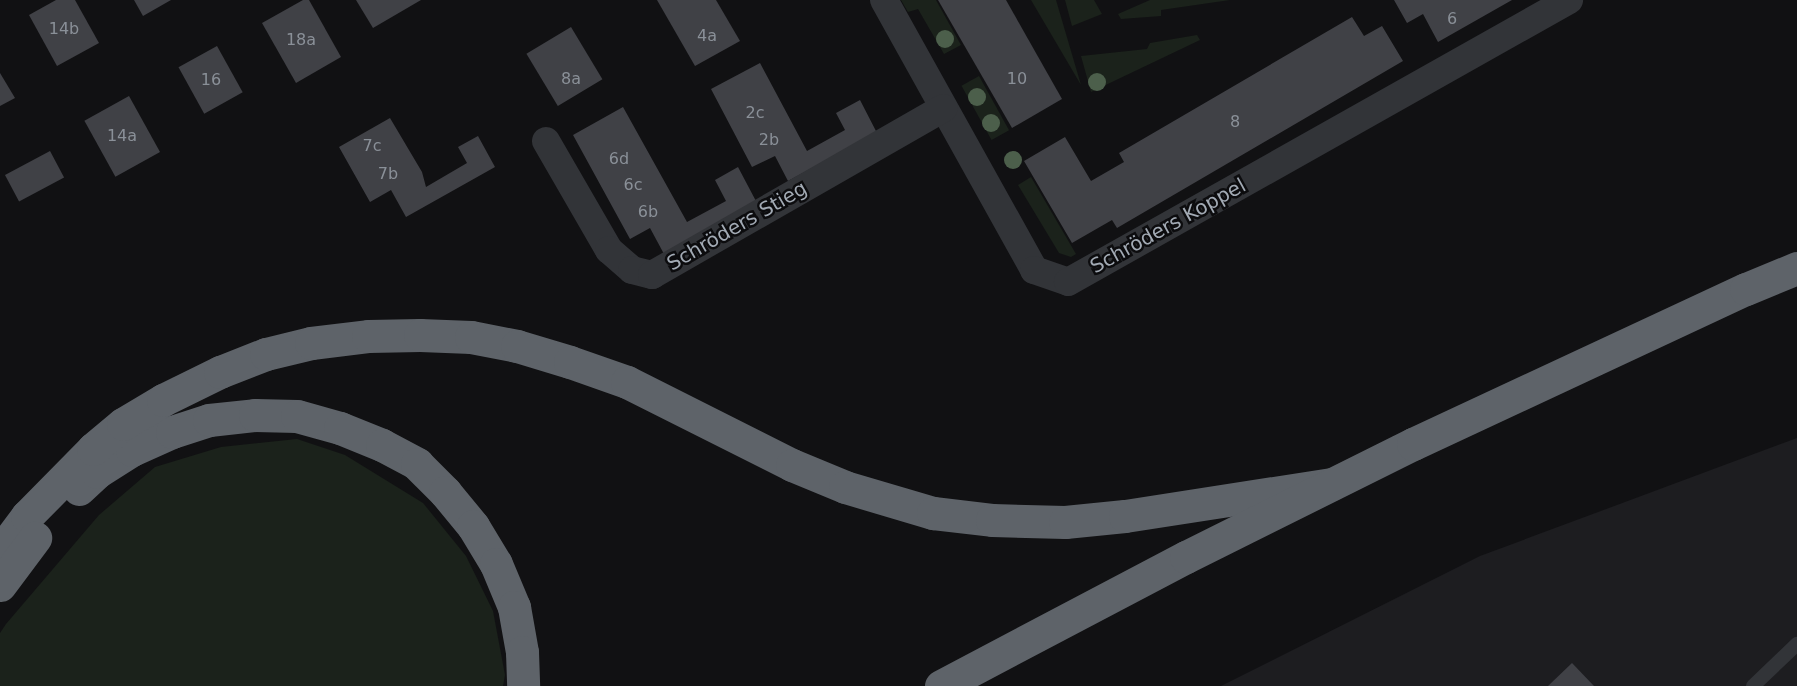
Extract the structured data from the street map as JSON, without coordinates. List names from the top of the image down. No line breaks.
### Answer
{"streets":{"street":["Schröders Stieg","Schröders Koppel"]},"crossings":[["Schröders Stieg","Schröders Koppel"]],"house_numbers":["6","14b","4a","18a","8a","10","16","2c","8","14a","2b","7c","6d","7b","6c","6b"]}
